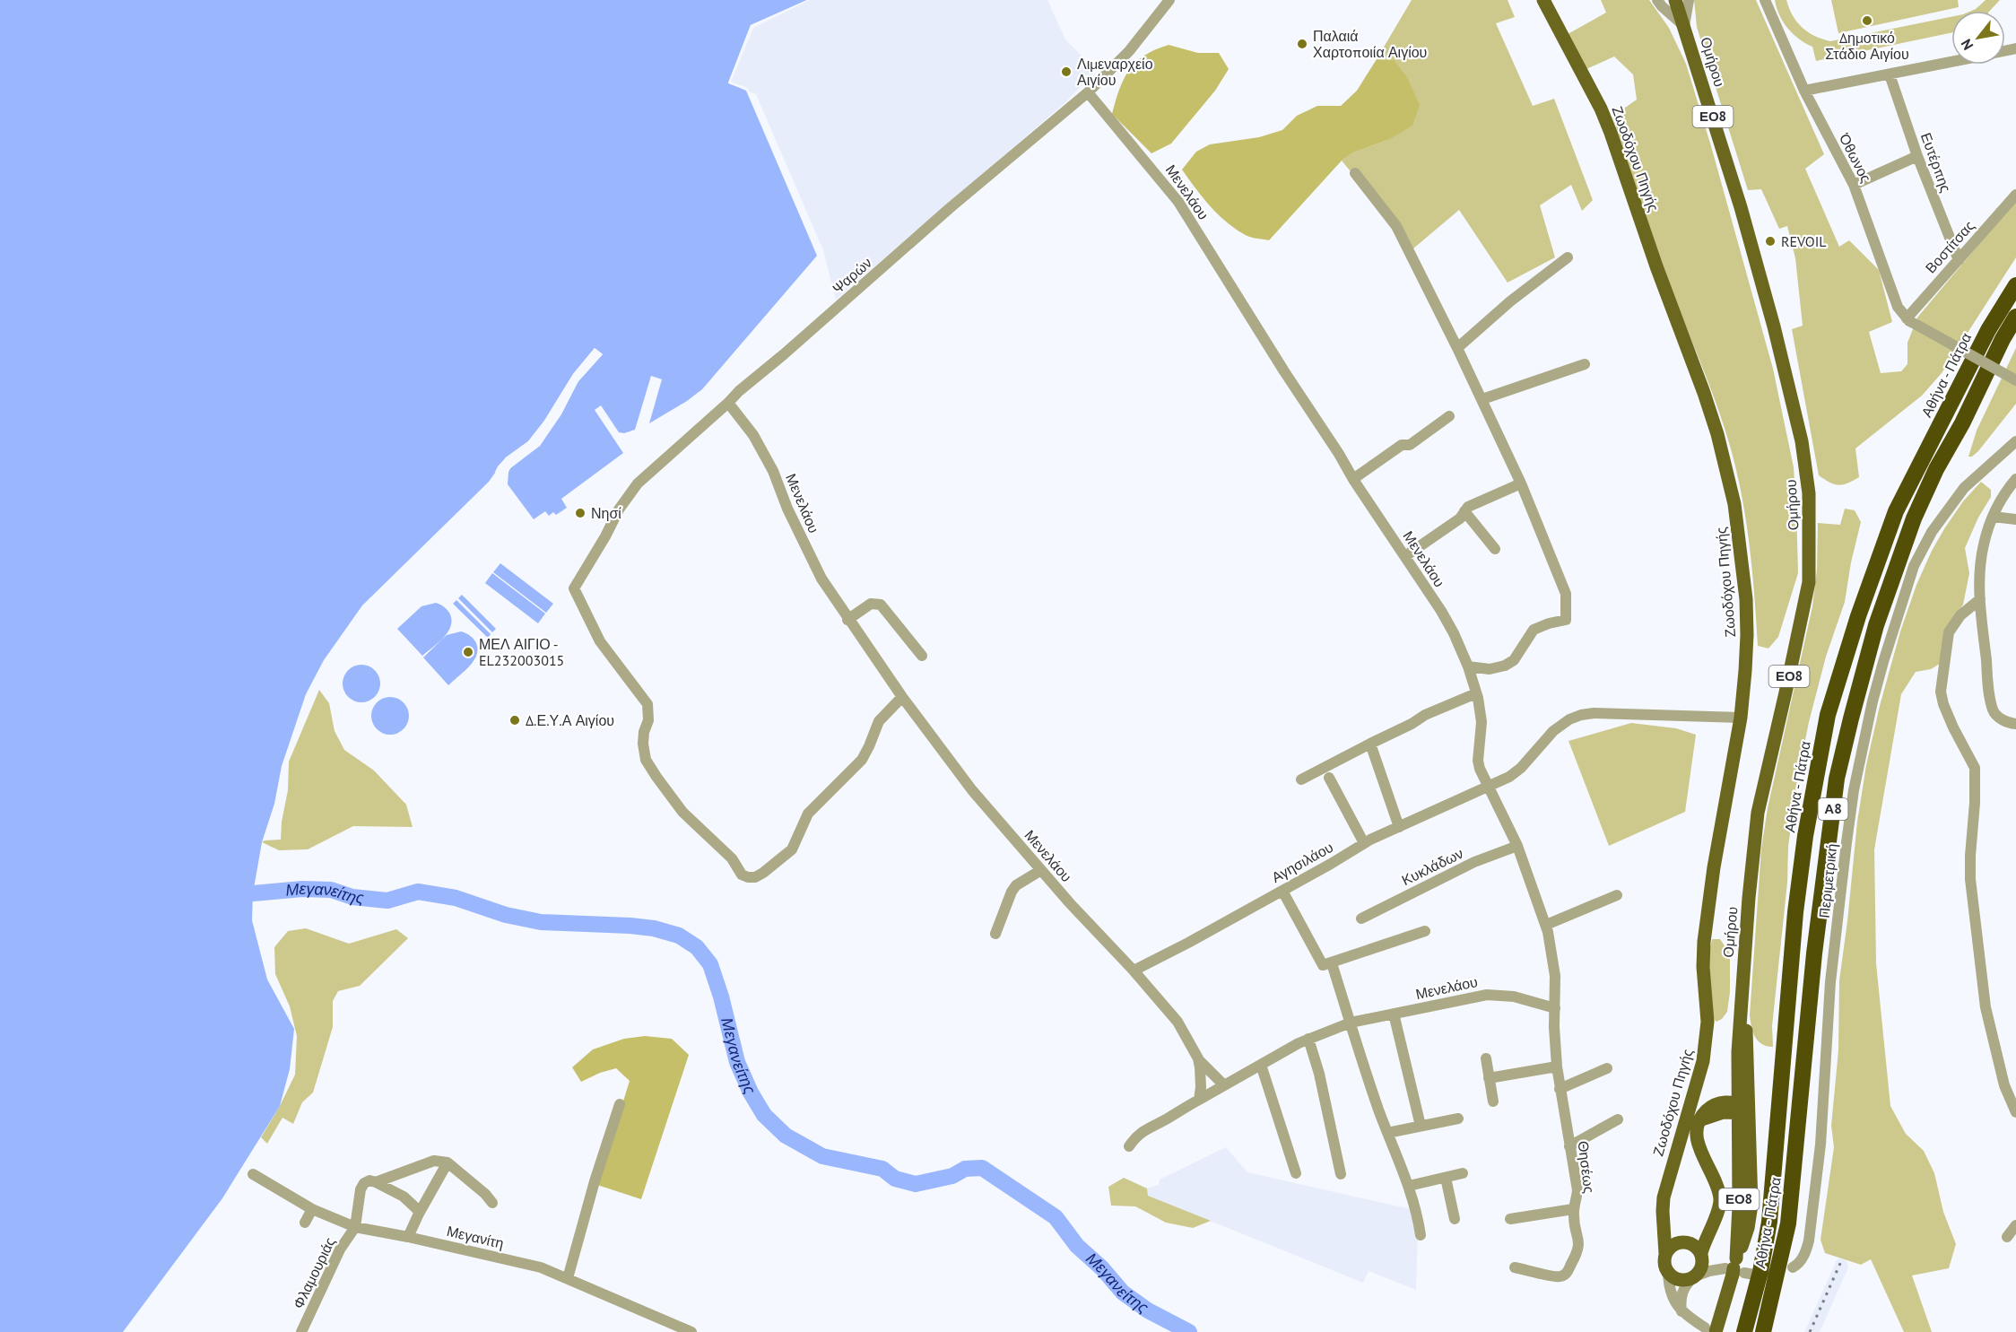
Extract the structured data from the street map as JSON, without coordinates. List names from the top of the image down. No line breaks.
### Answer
{"streets":{"highway":["Αθήνα - Πάτρα","Α8"],"main road":["Ομήρου","ΕΟ8","Ζωοδόχου Πηγής"],"street":["Όθωνος","Ευτέρπης","Μενελάου","Βοστίτσας","Ψαρών","Αγησιλάου","Κυκλάδων","Περιμετρική","Θησέως","Μεγανίτη","Φλαμουριάς"]},"crossings":[["Ομήρου","ΕΟ8"],["Όθωνος","Βοστίτσας"],["Ζωοδόχου Πηγής","Αγησιλάου"],["Ευτέρπης","Βοστίτσας"],["Μενελάου","Ψαρών"],["Μενελάου","Αγησιλάου"],["Μενελάου","Κυκλάδων"],["Μενελάου","Θησέως"],["Μεγανίτη","Φλαμουριάς"]],"water":["Μεγανείτης"],"places":["Δημοτικό Στάδιο Αιγίου","Παλαιά Χαρτοποιία Αιγίου","Λιμεναρχείο Αιγίου","REVOIL","Νησί","ΜΕΛ ΑΙΓΙΟ - EL232003015","Δ.Ε.Υ.Α Αιγίου"],"north":"bottom left"}
